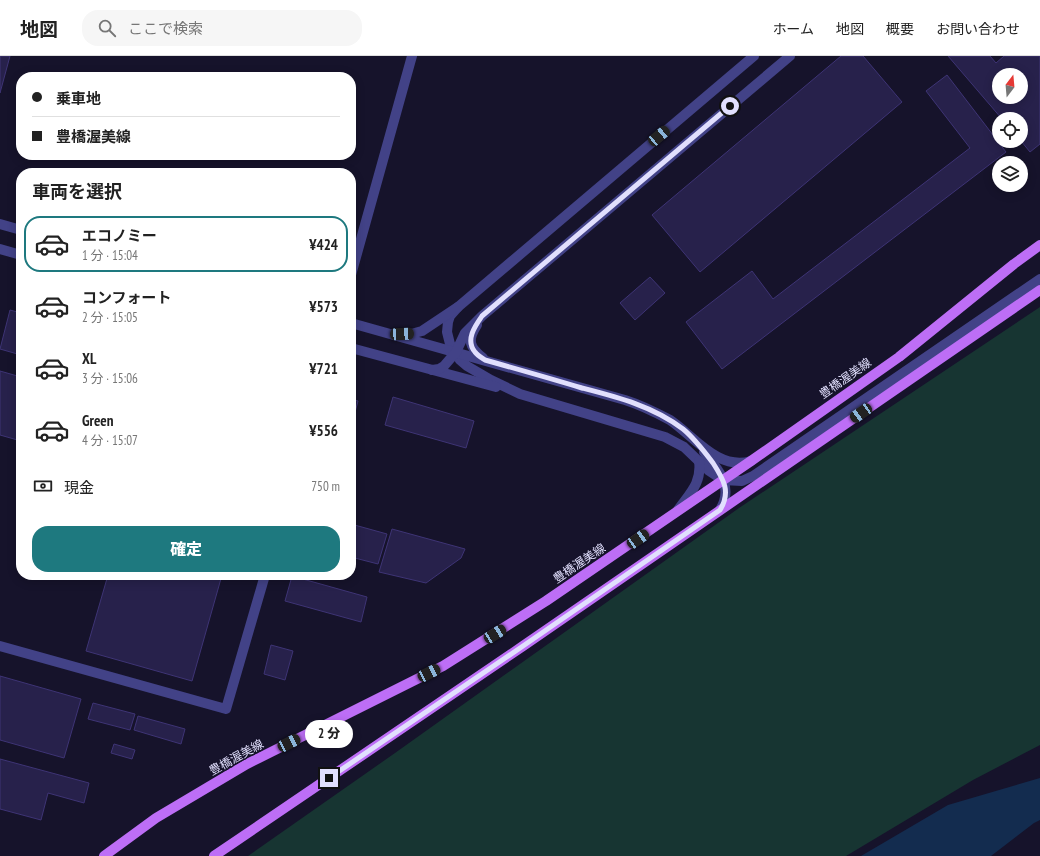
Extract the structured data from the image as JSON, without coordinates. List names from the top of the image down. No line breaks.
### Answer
{"streets":{"main road":["豊橋渥美線"]},"north":"top","page":{"header":"地図","search":"ここで検索","nav":["ホーム","地図","概要","お問い合わせ"],"banner":["乗車地","豊橋渥美線"],"heading":"車両を選択","list":[{"name":"エコノミー","note":"1 分 · 15:04","value":"¥424"},{"name":"コンフォート","note":"2 分 · 15:05","value":"¥573"},{"name":"XL","note":"3 分 · 15:06","value":"¥721"},{"name":"Green","note":"4 分 · 15:07","value":"¥556"}],"pay":["現金","750 m"],"buttons":"確定","bubble":"2 分"}}
